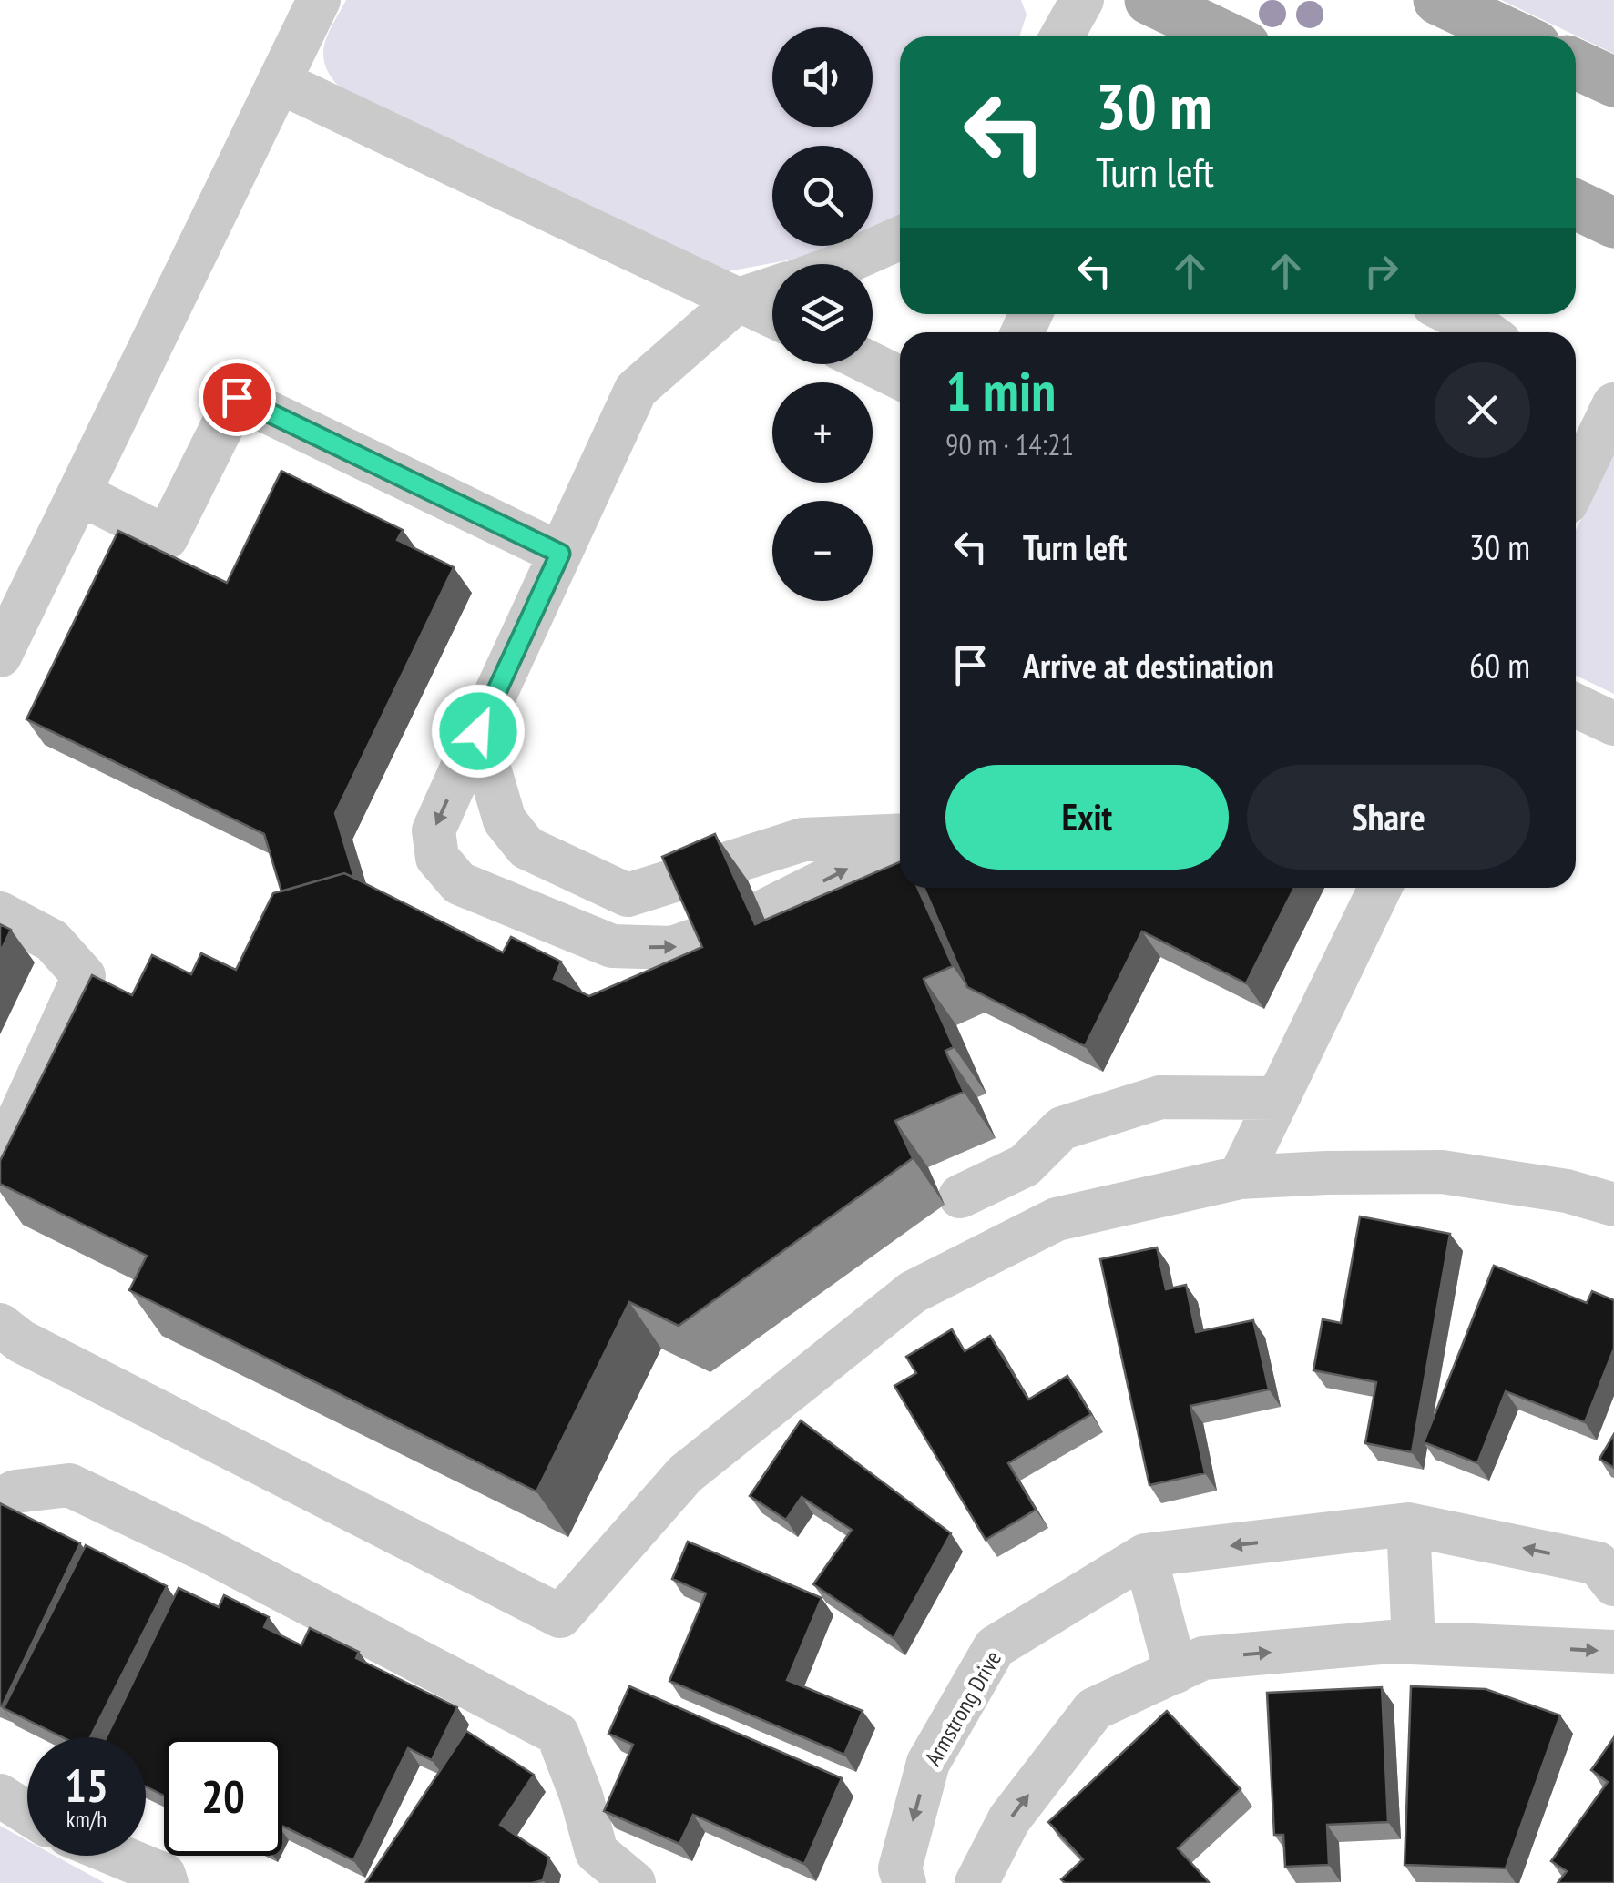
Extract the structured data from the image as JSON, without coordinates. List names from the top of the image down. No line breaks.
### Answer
{"streets":{"street":["Armstrong Drive"]},"page":{"map_buttons":["+","−"],"turn":["30 m","Turn left"],"heading":["1 min","90 m · 14:21"],"list":[{"name":"Turn left","value":"30 m"},{"name":"Arrive at destination","value":"60 m"}],"buttons":["Exit","Share"],"speed":"15 km/h","limit":"20"}}
